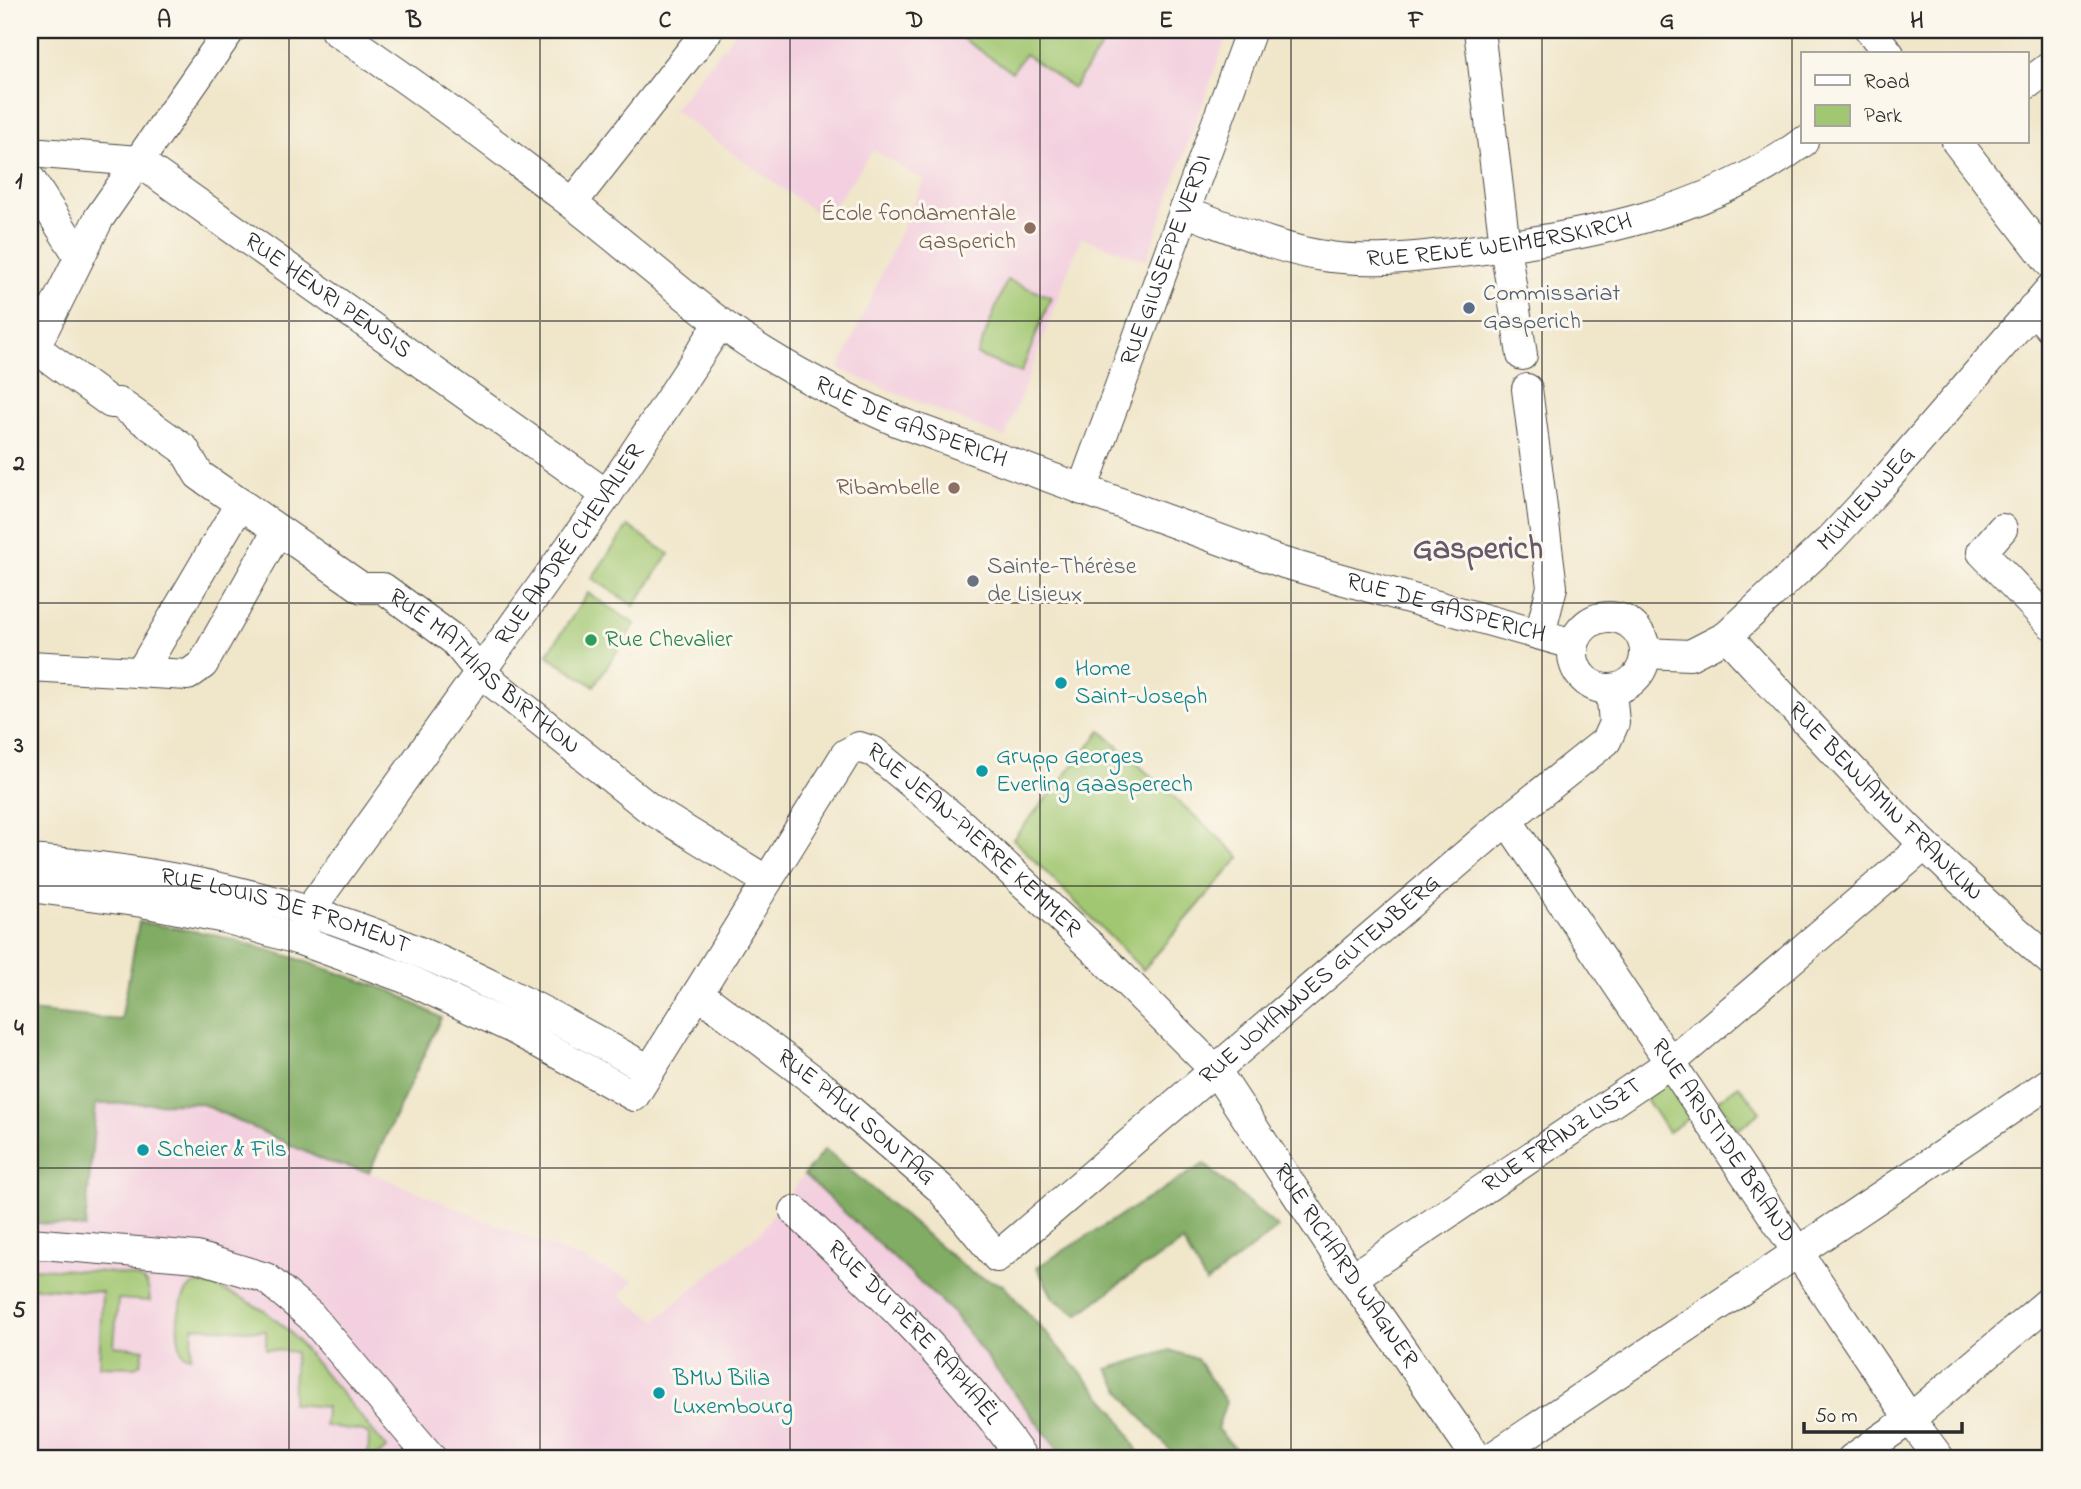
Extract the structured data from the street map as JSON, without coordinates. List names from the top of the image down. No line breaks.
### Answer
{"streets":{"street":["RUE RENÉ WEIMERSKIRCH","RUE GIUSEPPE VERDI","RUE HENRI PENSIS","RUE DE GASPERICH","MÜHLENWEG","RUE ANDRÉ CHEVALIER","RUE MATHIAS BIRTHON","RUE BENJAMIN FRANKLIN","RUE JEAN-PIERRE KEMMER","RUE LOUIS DE FROMENT","RUE JOHANNES GUTENBERG","RUE PAUL SONTAG","RUE FRANZ LISZT","RUE ARISTIDE BRIAND","RUE RICHARD WAGNER","RUE DU PÈRE RAPHAËL"]},"crossings":[["RUE RENÉ WEIMERSKIRCH","RUE GIUSEPPE VERDI"],["RUE GIUSEPPE VERDI","RUE DE GASPERICH"],["RUE HENRI PENSIS","RUE ANDRÉ CHEVALIER"],["RUE DE GASPERICH","MÜHLENWEG"],["RUE DE GASPERICH","RUE ANDRÉ CHEVALIER"],["RUE DE GASPERICH","RUE JOHANNES GUTENBERG"],["MÜHLENWEG","RUE BENJAMIN FRANKLIN"],["MÜHLENWEG","RUE JOHANNES GUTENBERG"],["RUE ANDRÉ CHEVALIER","RUE MATHIAS BIRTHON"],["RUE ANDRÉ CHEVALIER","RUE LOUIS DE FROMENT"],["RUE MATHIAS BIRTHON","RUE JEAN-PIERRE KEMMER"],["RUE BENJAMIN FRANKLIN","RUE FRANZ LISZT"],["RUE JEAN-PIERRE KEMMER","RUE LOUIS DE FROMENT"],["RUE JEAN-PIERRE KEMMER","RUE JOHANNES GUTENBERG"],["RUE JEAN-PIERRE KEMMER","RUE PAUL SONTAG"],["RUE JEAN-PIERRE KEMMER","RUE RICHARD WAGNER"],["RUE JOHANNES GUTENBERG","RUE PAUL SONTAG"],["RUE JOHANNES GUTENBERG","RUE ARISTIDE BRIAND"],["RUE JOHANNES GUTENBERG","RUE RICHARD WAGNER"],["RUE FRANZ LISZT","RUE ARISTIDE BRIAND"],["RUE FRANZ LISZT","RUE RICHARD WAGNER"]],"districts":["Gasperich"],"places":["École fondamentale Gasperich","Commissariat Gasperich","Ribambelle","Sainte-Thérèse de Lisieux","Rue Chevalier","Home Saint-Joseph","Grupp Georges Everling Gaasperech","Scheier & Fils","BMW Bilia Luxembourg"],"legend":["Road","Park"],"scale_bar":"50 m","grid":{"columns":["A","B","C","D","E","F","G","H"],"rows":["1","2","3","4","5"]}}
